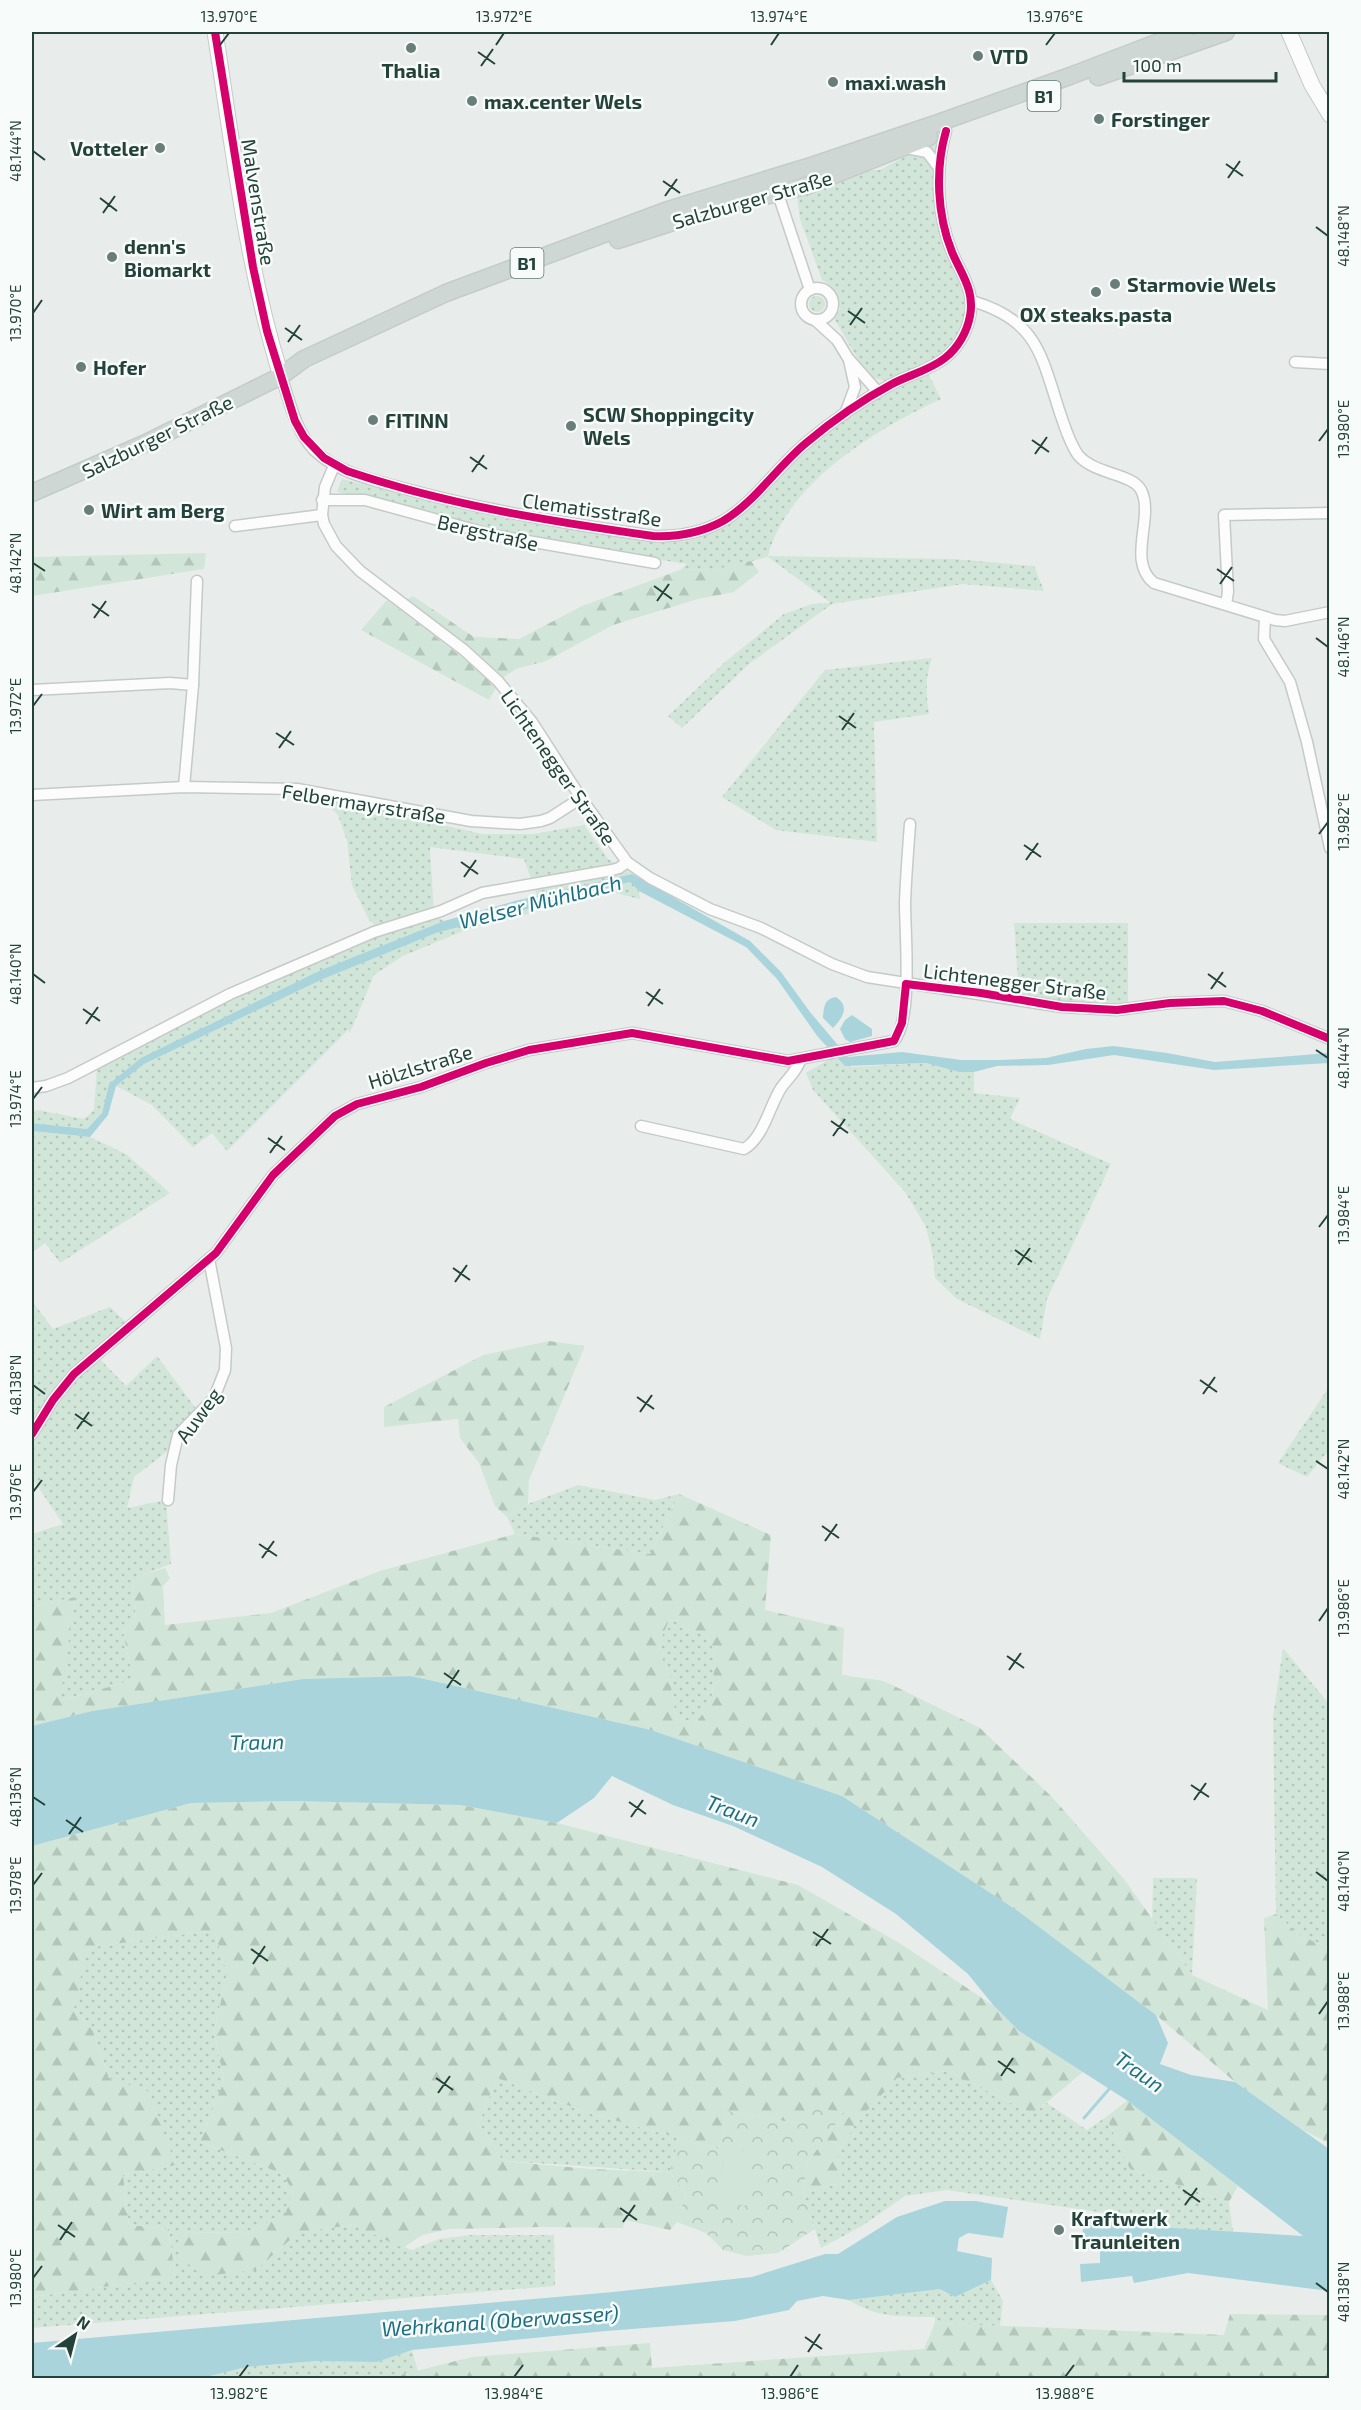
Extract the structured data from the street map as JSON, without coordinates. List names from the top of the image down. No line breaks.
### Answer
{"streets":{"main road":["B1","Salzburger Straße"],"street":["Malvenstraße","Clematisstraße","Bergstraße","Lichtenegger Straße","Felbermayrstraße","Hölzlstraße","Auweg"]},"crossings":[["Salzburger Straße","Malvenstraße"],["Clematisstraße","Lichtenegger Straße"],["Bergstraße","Lichtenegger Straße"],["Lichtenegger Straße","Felbermayrstraße"],["Lichtenegger Straße","Hölzlstraße"],["Hölzlstraße","Auweg"]],"water":["Welser Mühlbach","Traun","Wehrkanal (Oberwasser)"],"places":["Thalia","VTD","maxi.wash","max.center Wels","Forstinger","Votteler","denn's Biomarkt","Starmovie Wels","OX steaks.pasta","Hofer","FITINN","SCW Shoppingcity Wels","Wirt am Berg","Kraftwerk Traunleiten"],"scale_bar":"100 m","north":"top right","coordinates":["13.970°E","13.972°E","13.974°E","13.976°E","48.144°N","48.148°N","13.980°E","48.142°N","48.146°N","13.982°E","48.140°N","13.984°E","48.138°N","13.986°E","48.136°N","13.978°E","13.988°E"]}
